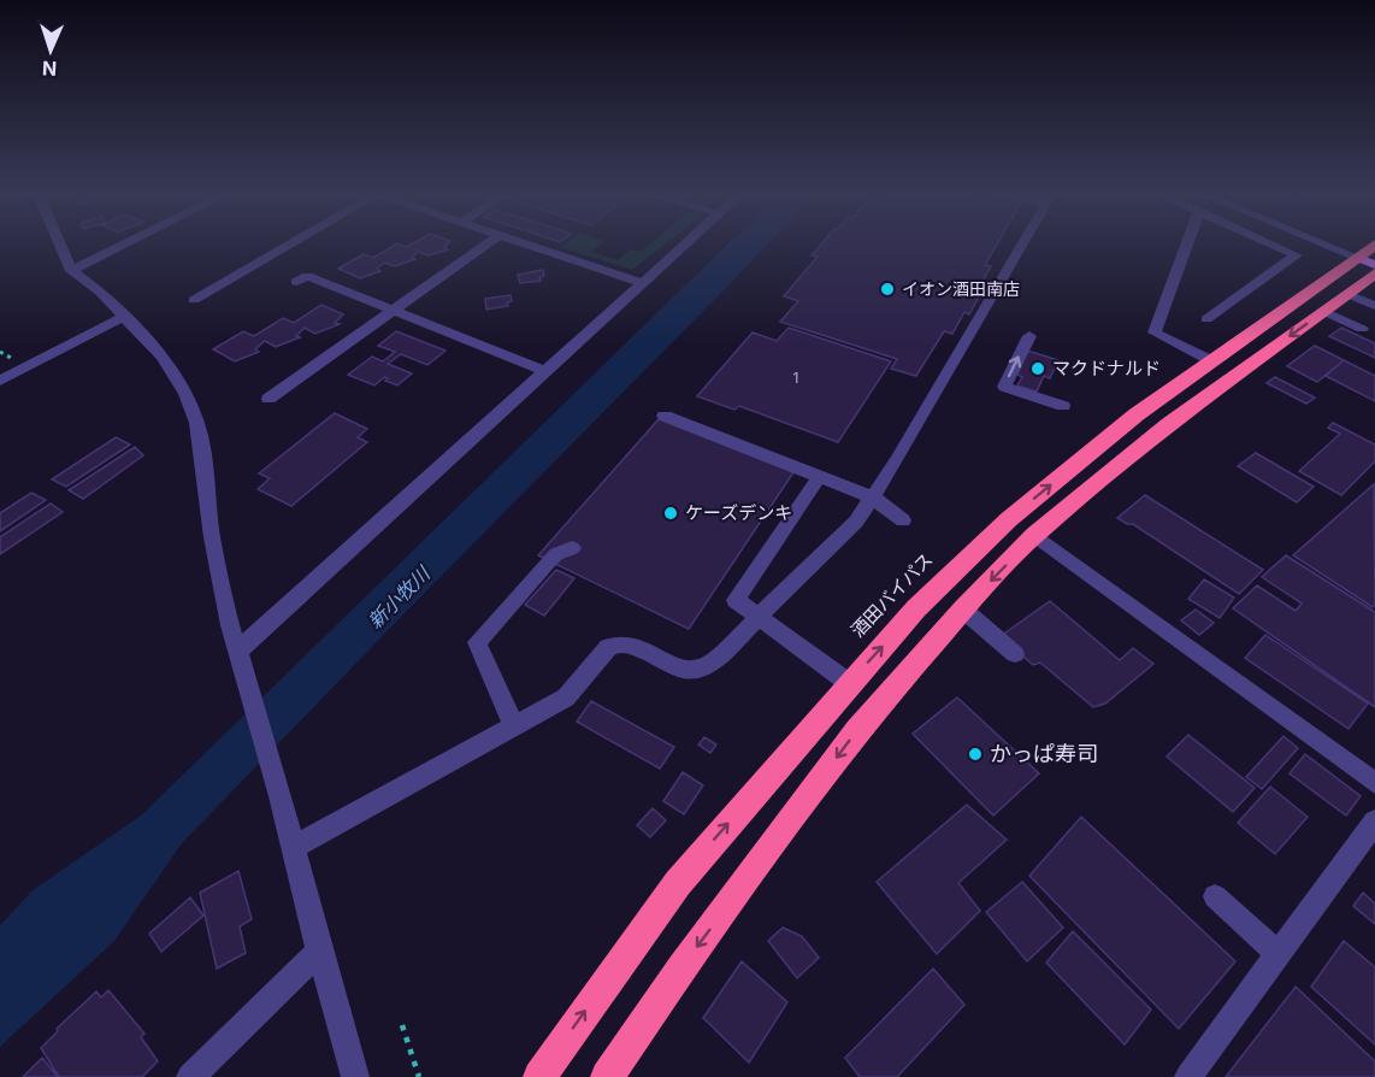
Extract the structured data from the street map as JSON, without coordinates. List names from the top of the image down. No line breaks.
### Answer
{"streets":{"highway":["酒田バイパス"]},"water":["新小牧川"],"places":["イオン酒田南店","マクドナルド","ケーズデンキ","かっぱ寿司"],"house_numbers":["1"],"north":"bottom"}
